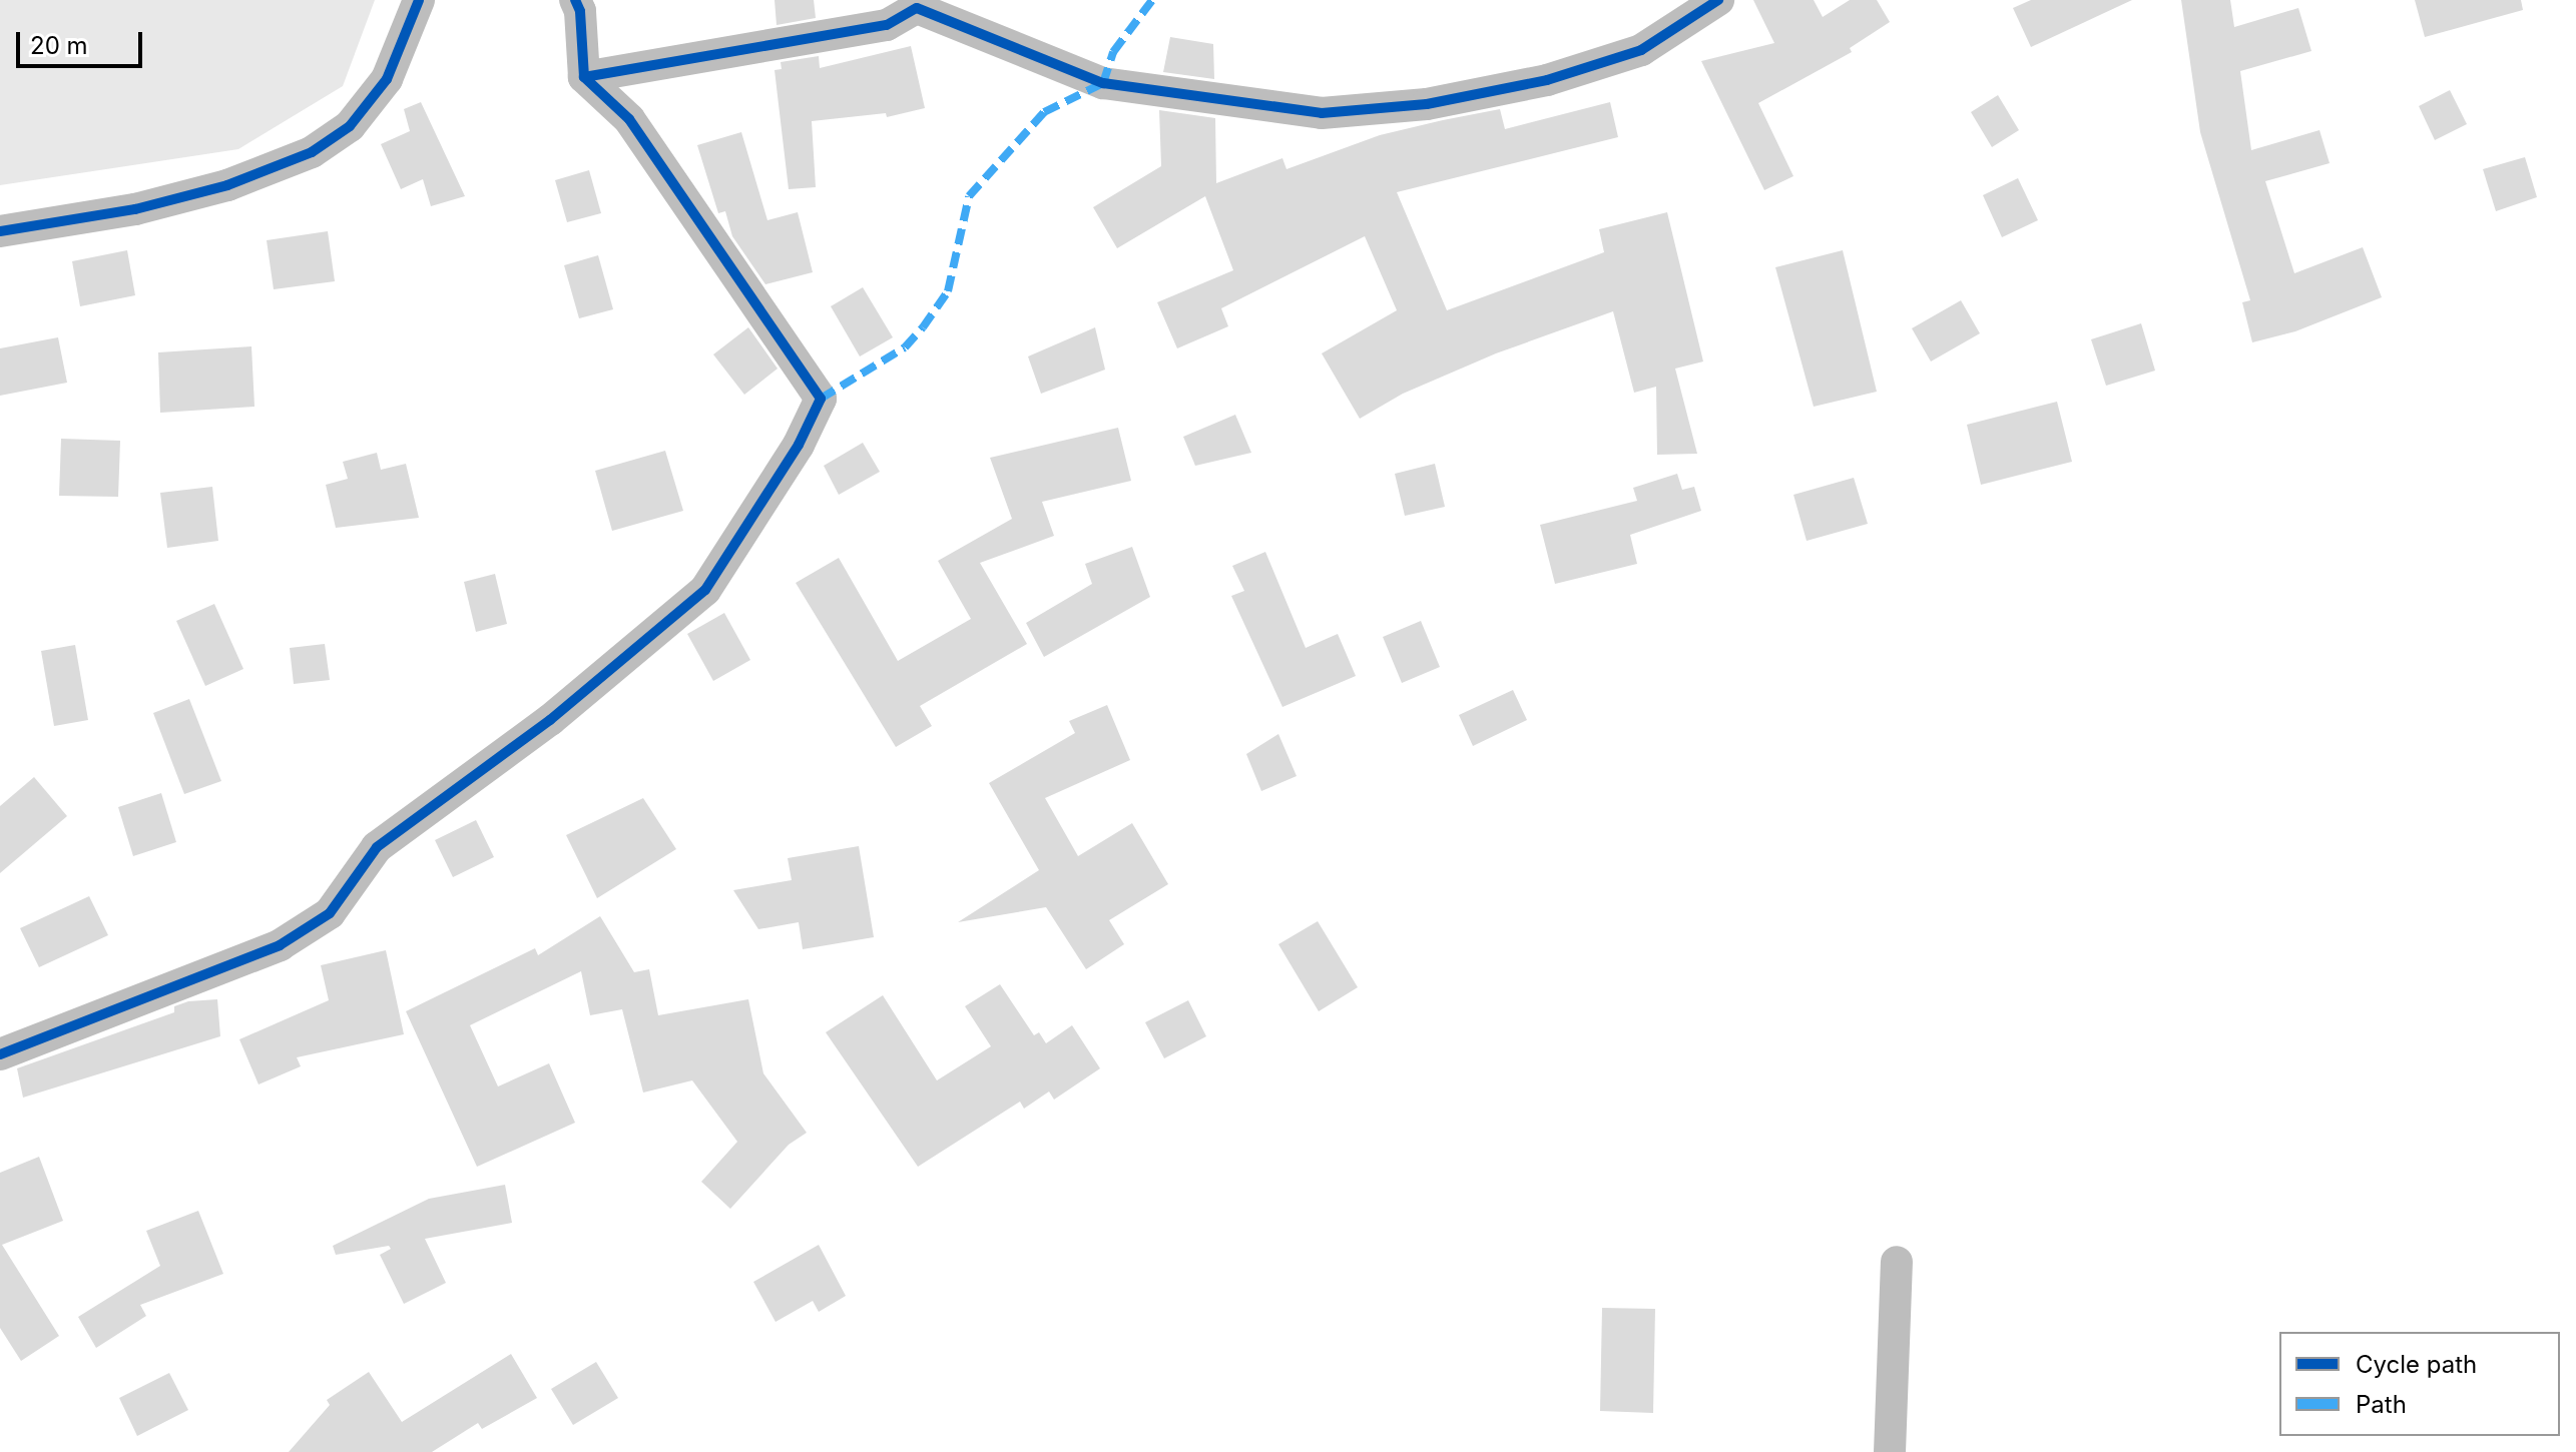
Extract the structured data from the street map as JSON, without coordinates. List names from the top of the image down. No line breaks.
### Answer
{"legend":["Cycle path","Path"],"scale_bar":"20 m"}
